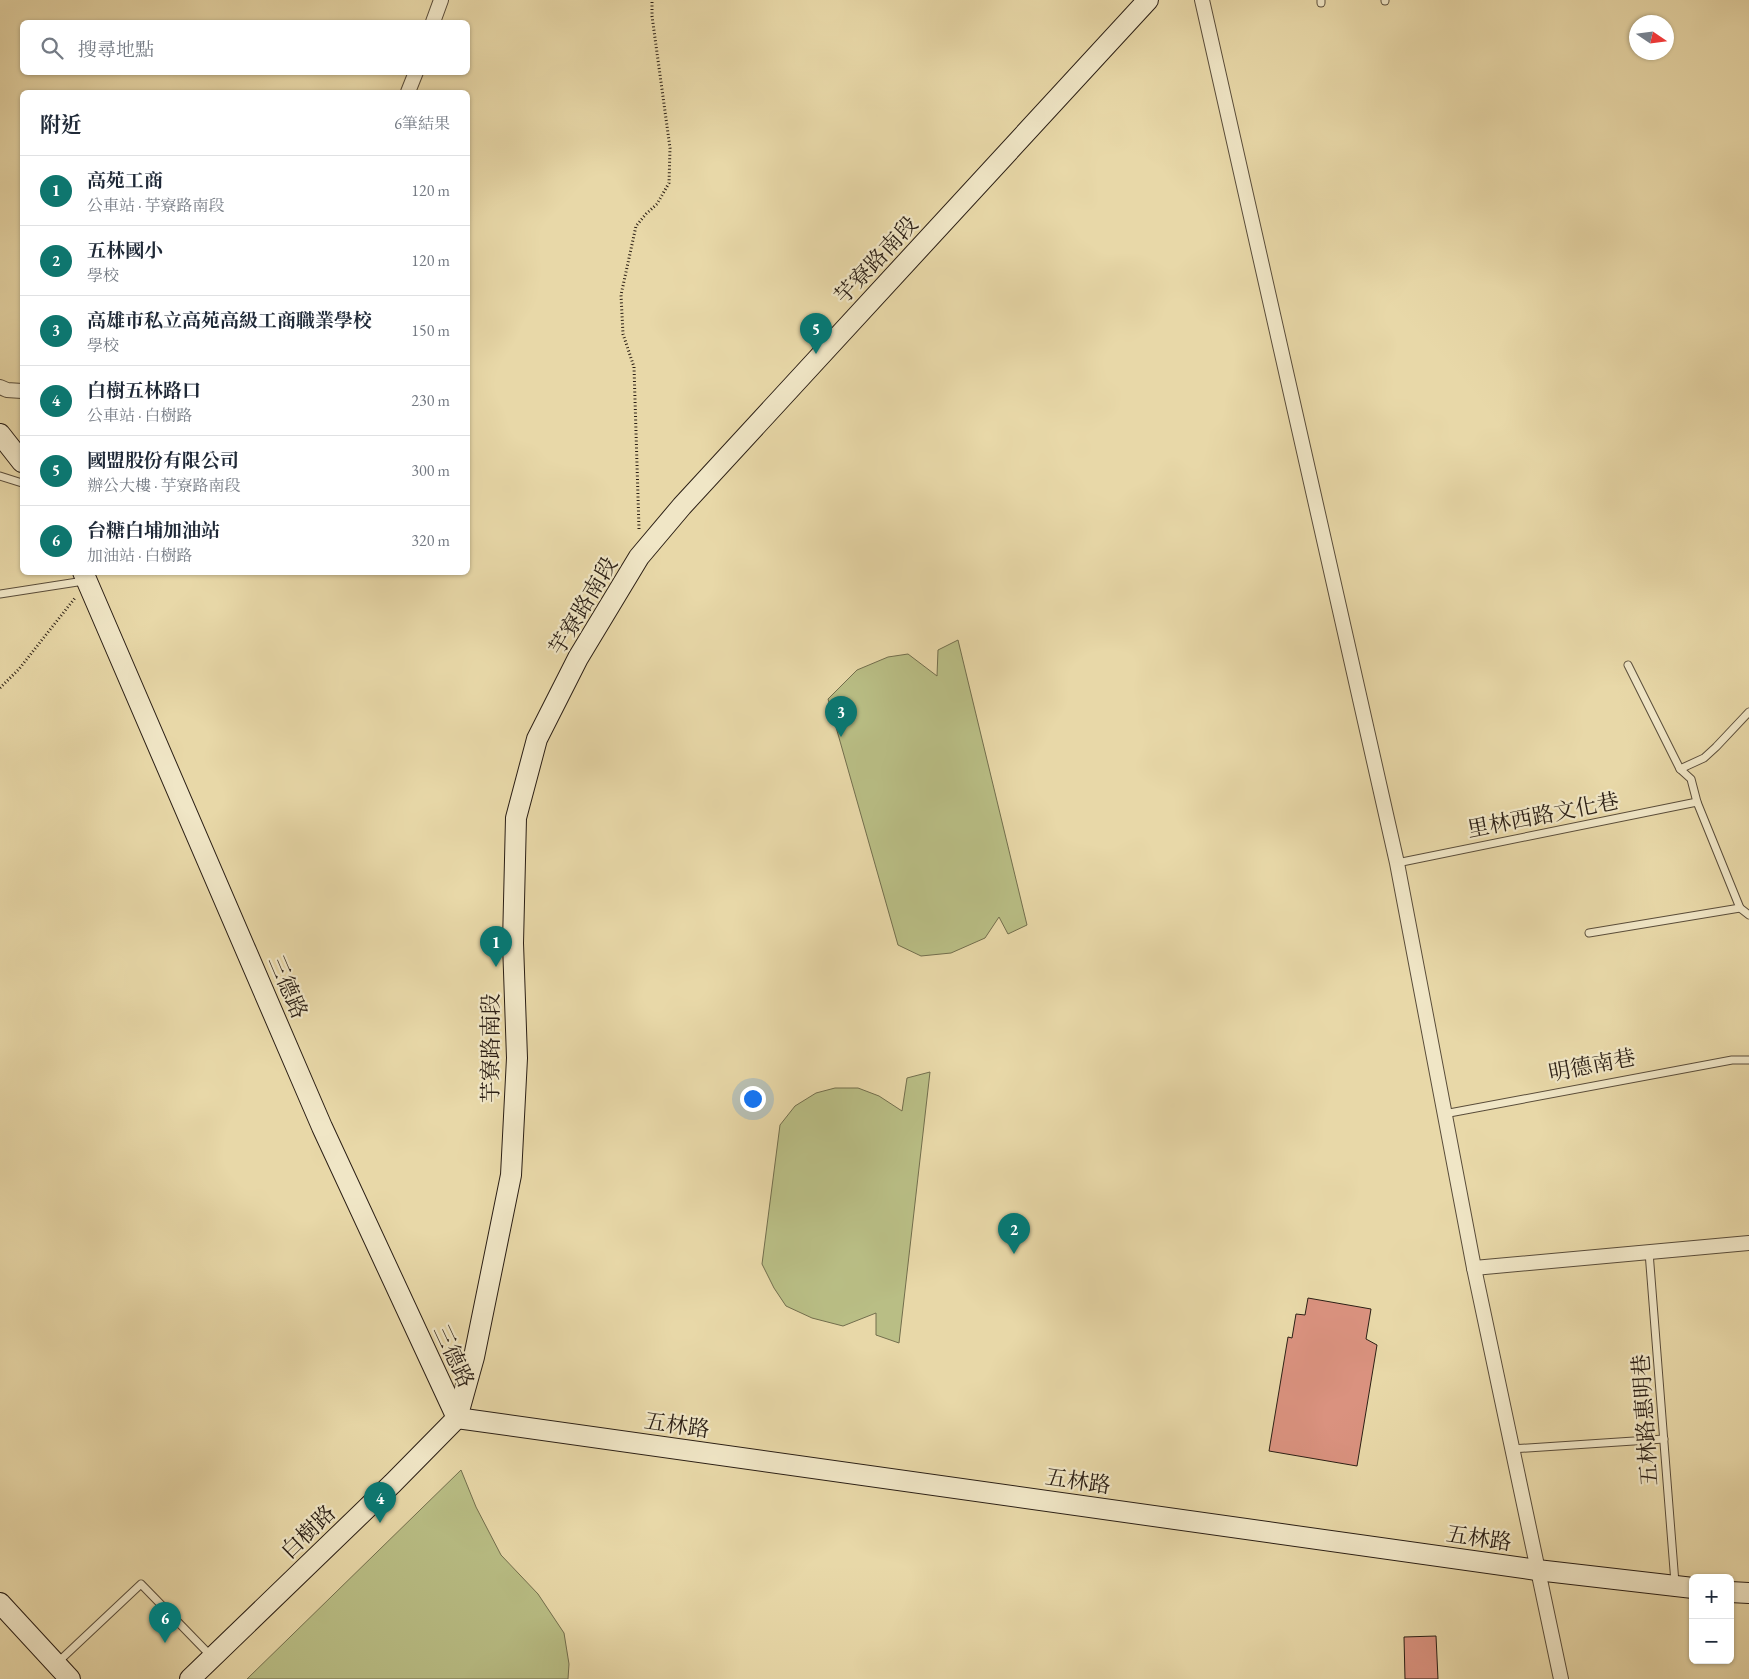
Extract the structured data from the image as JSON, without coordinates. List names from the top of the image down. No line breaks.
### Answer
{"streets":{"street":["芋寮路南段","三德路","五林路","白樹路"],"lane":["里林西路文化巷","明德南巷","五林路惠明巷"]},"crossings":[["芋寮路南段","三德路"],["芋寮路南段","五林路"],["芋寮路南段","白樹路"],["三德路","五林路"],["三德路","白樹路"],["五林路惠明巷","五林路"],["五林路","白樹路"]],"north":"right","page":{"search":"搜尋地點","heading":["附近","6筆結果"],"list":[{"mark":"1","name":"高苑工商","note":"公車站 · 芋寮路南段","value":"120 m"},{"mark":"2","name":"五林國小","note":"學校","value":"120 m"},{"mark":"3","name":"高雄市私立高苑高級工商職業學校","note":"學校","value":"150 m"},{"mark":"4","name":"白樹五林路口","note":"公車站 · 白樹路","value":"230 m"},{"mark":"5","name":"國盟股份有限公司","note":"辦公大樓 · 芋寮路南段","value":"300 m"},{"mark":"6","name":"台糖白埔加油站","note":"加油站 · 白樹路","value":"320 m"}],"pins":["5","3","1","2","4","6"],"map_buttons":["+","−"]}}
